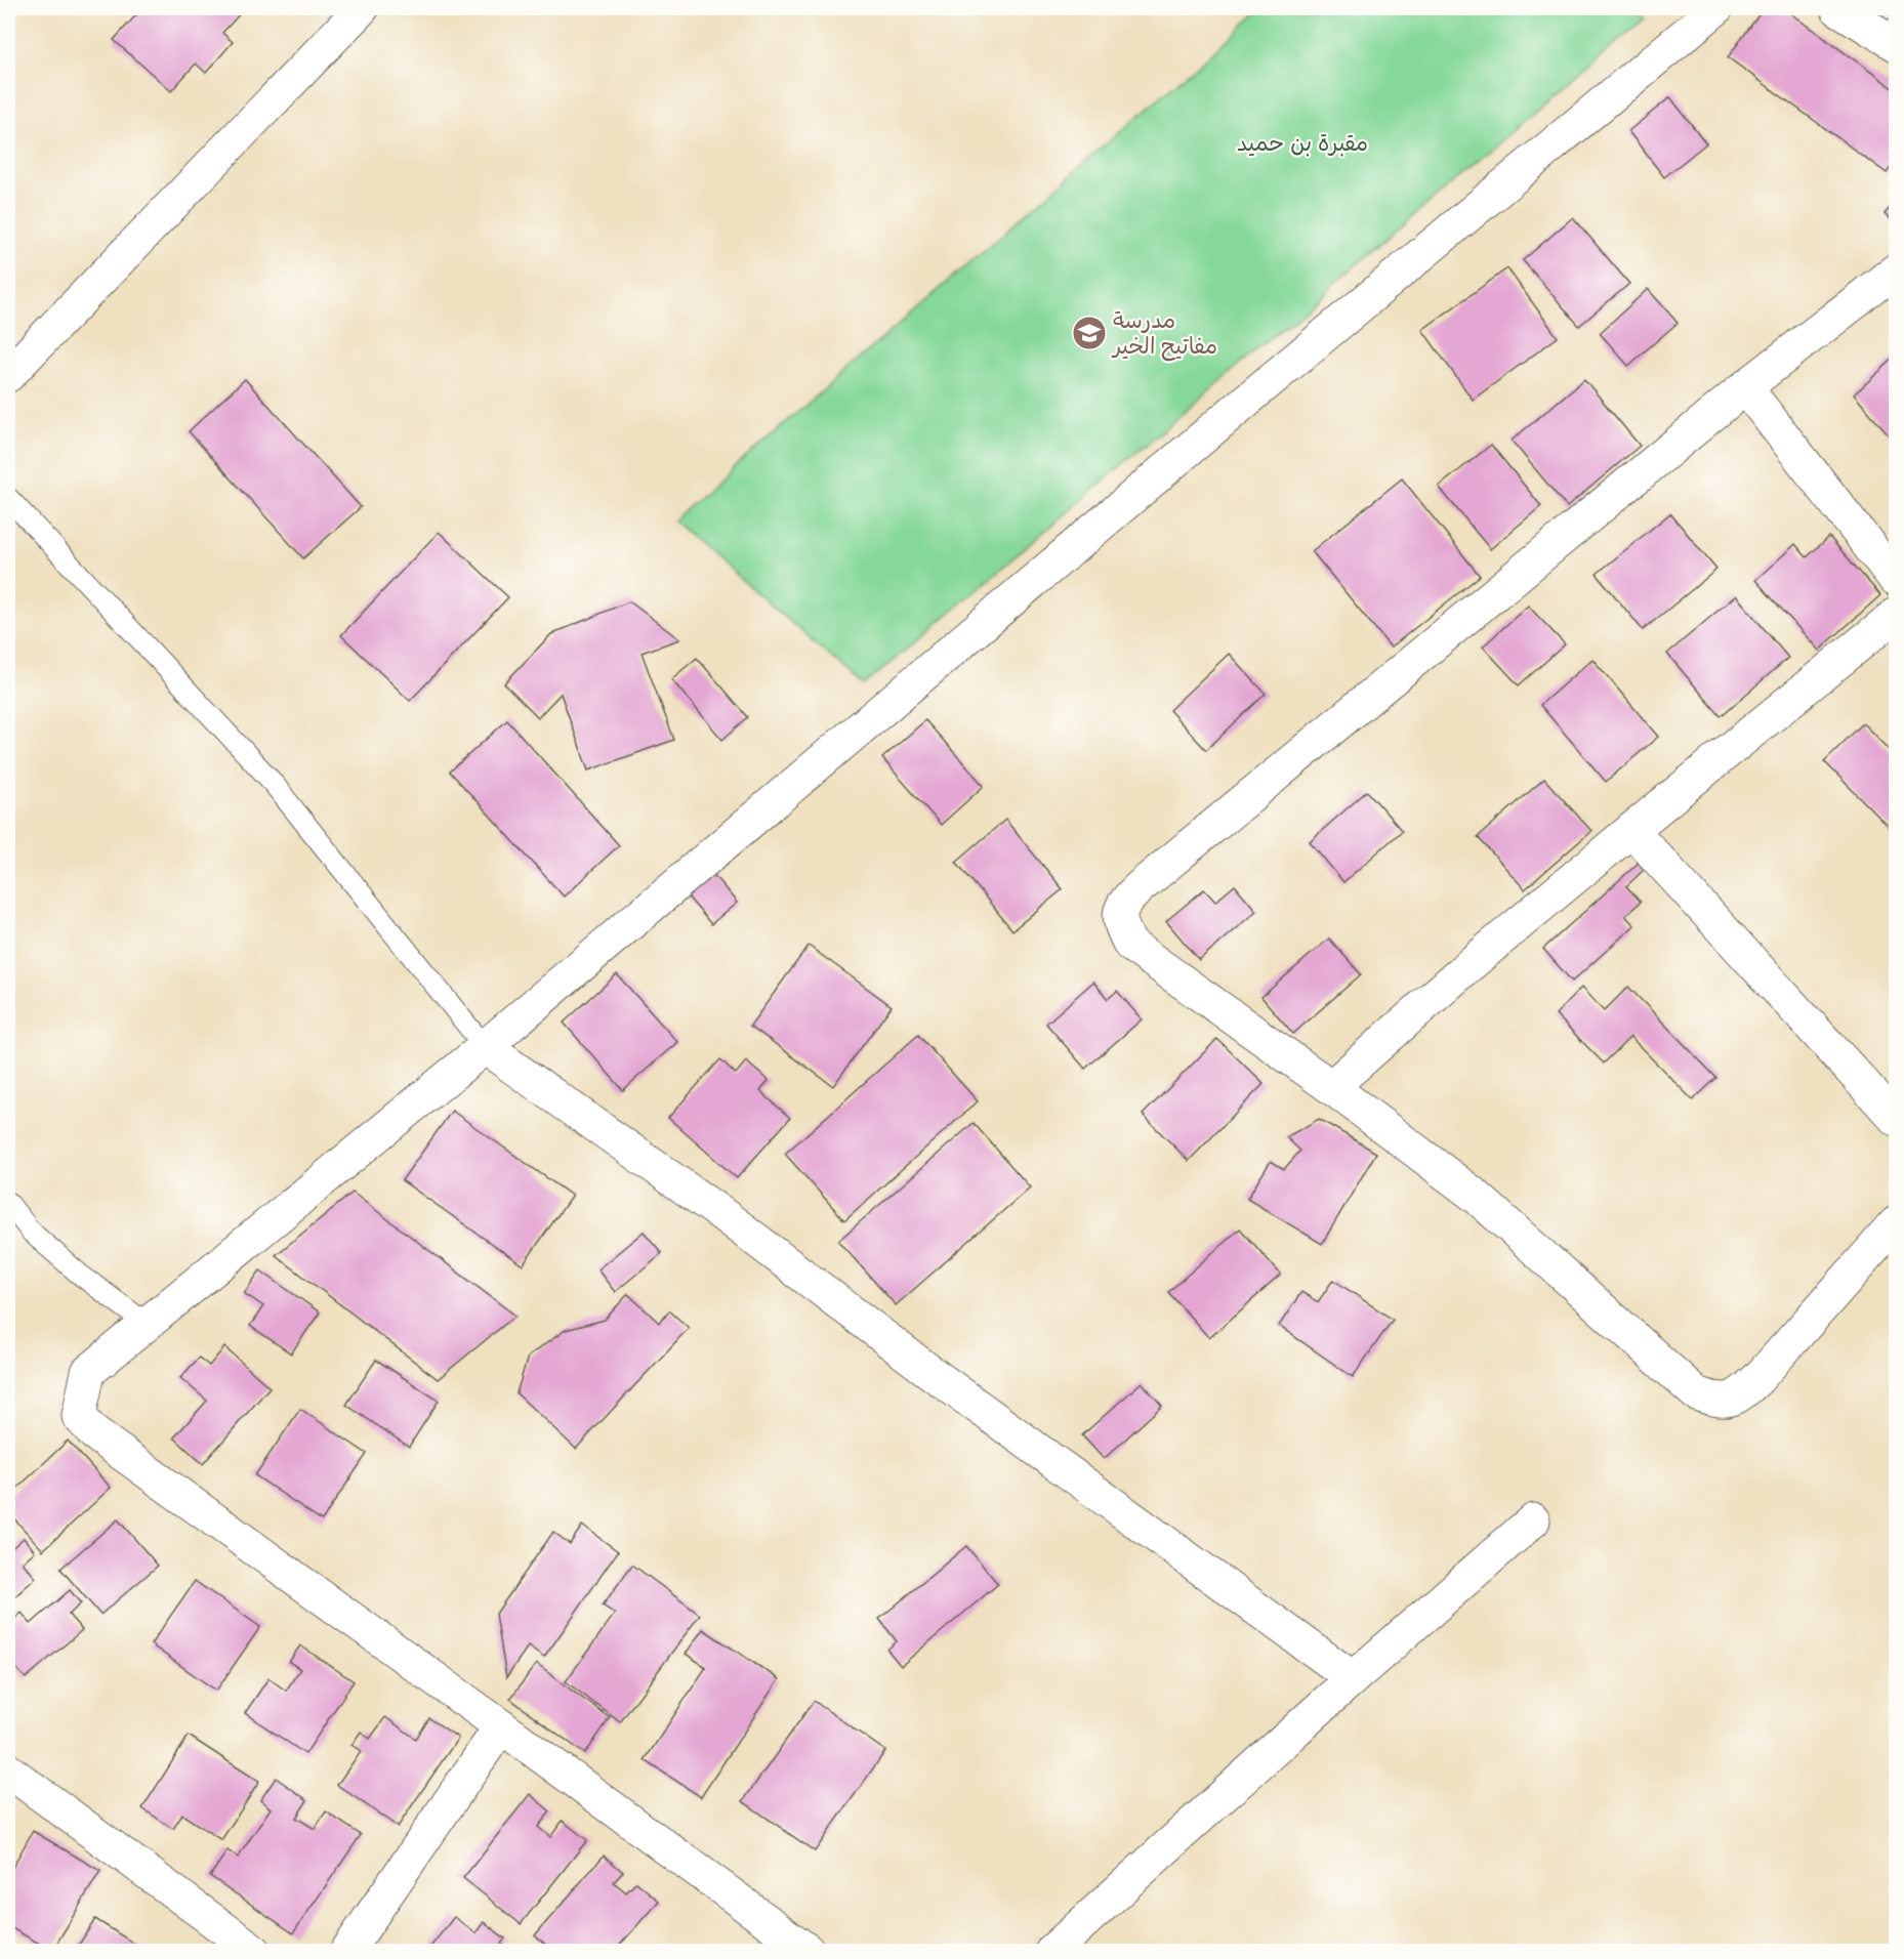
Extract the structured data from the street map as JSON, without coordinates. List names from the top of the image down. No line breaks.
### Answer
{"parks":["مقبرة بن حميد"],"places":{"school or university":["مدرسة مفاتيح الخير"]}}
